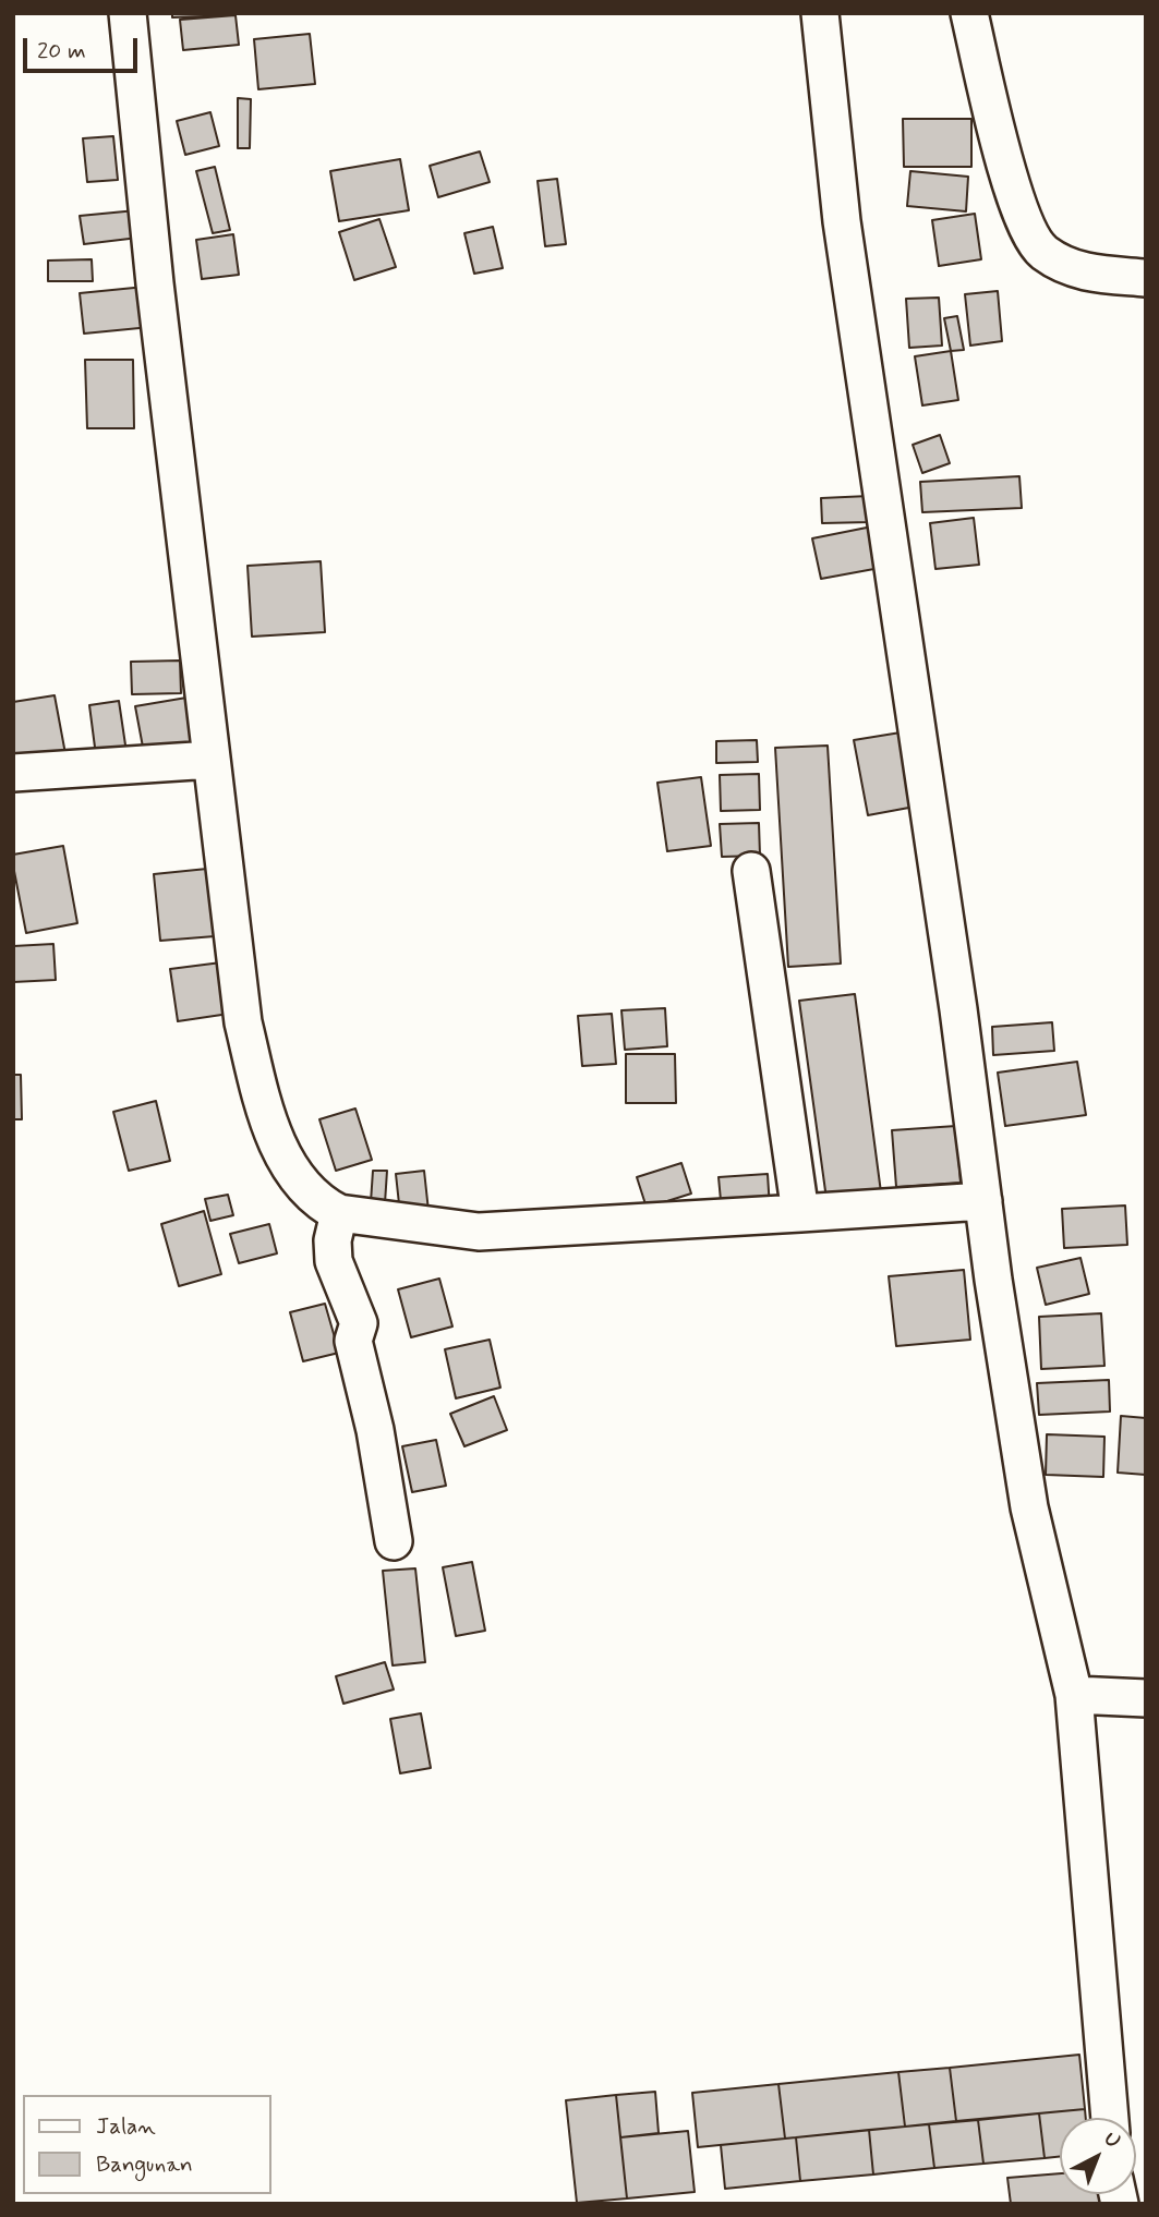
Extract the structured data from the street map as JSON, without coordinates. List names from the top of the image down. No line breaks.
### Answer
{"legend":["Jalan","Bangunan"],"scale_bar":"20 m","north":"top right"}
